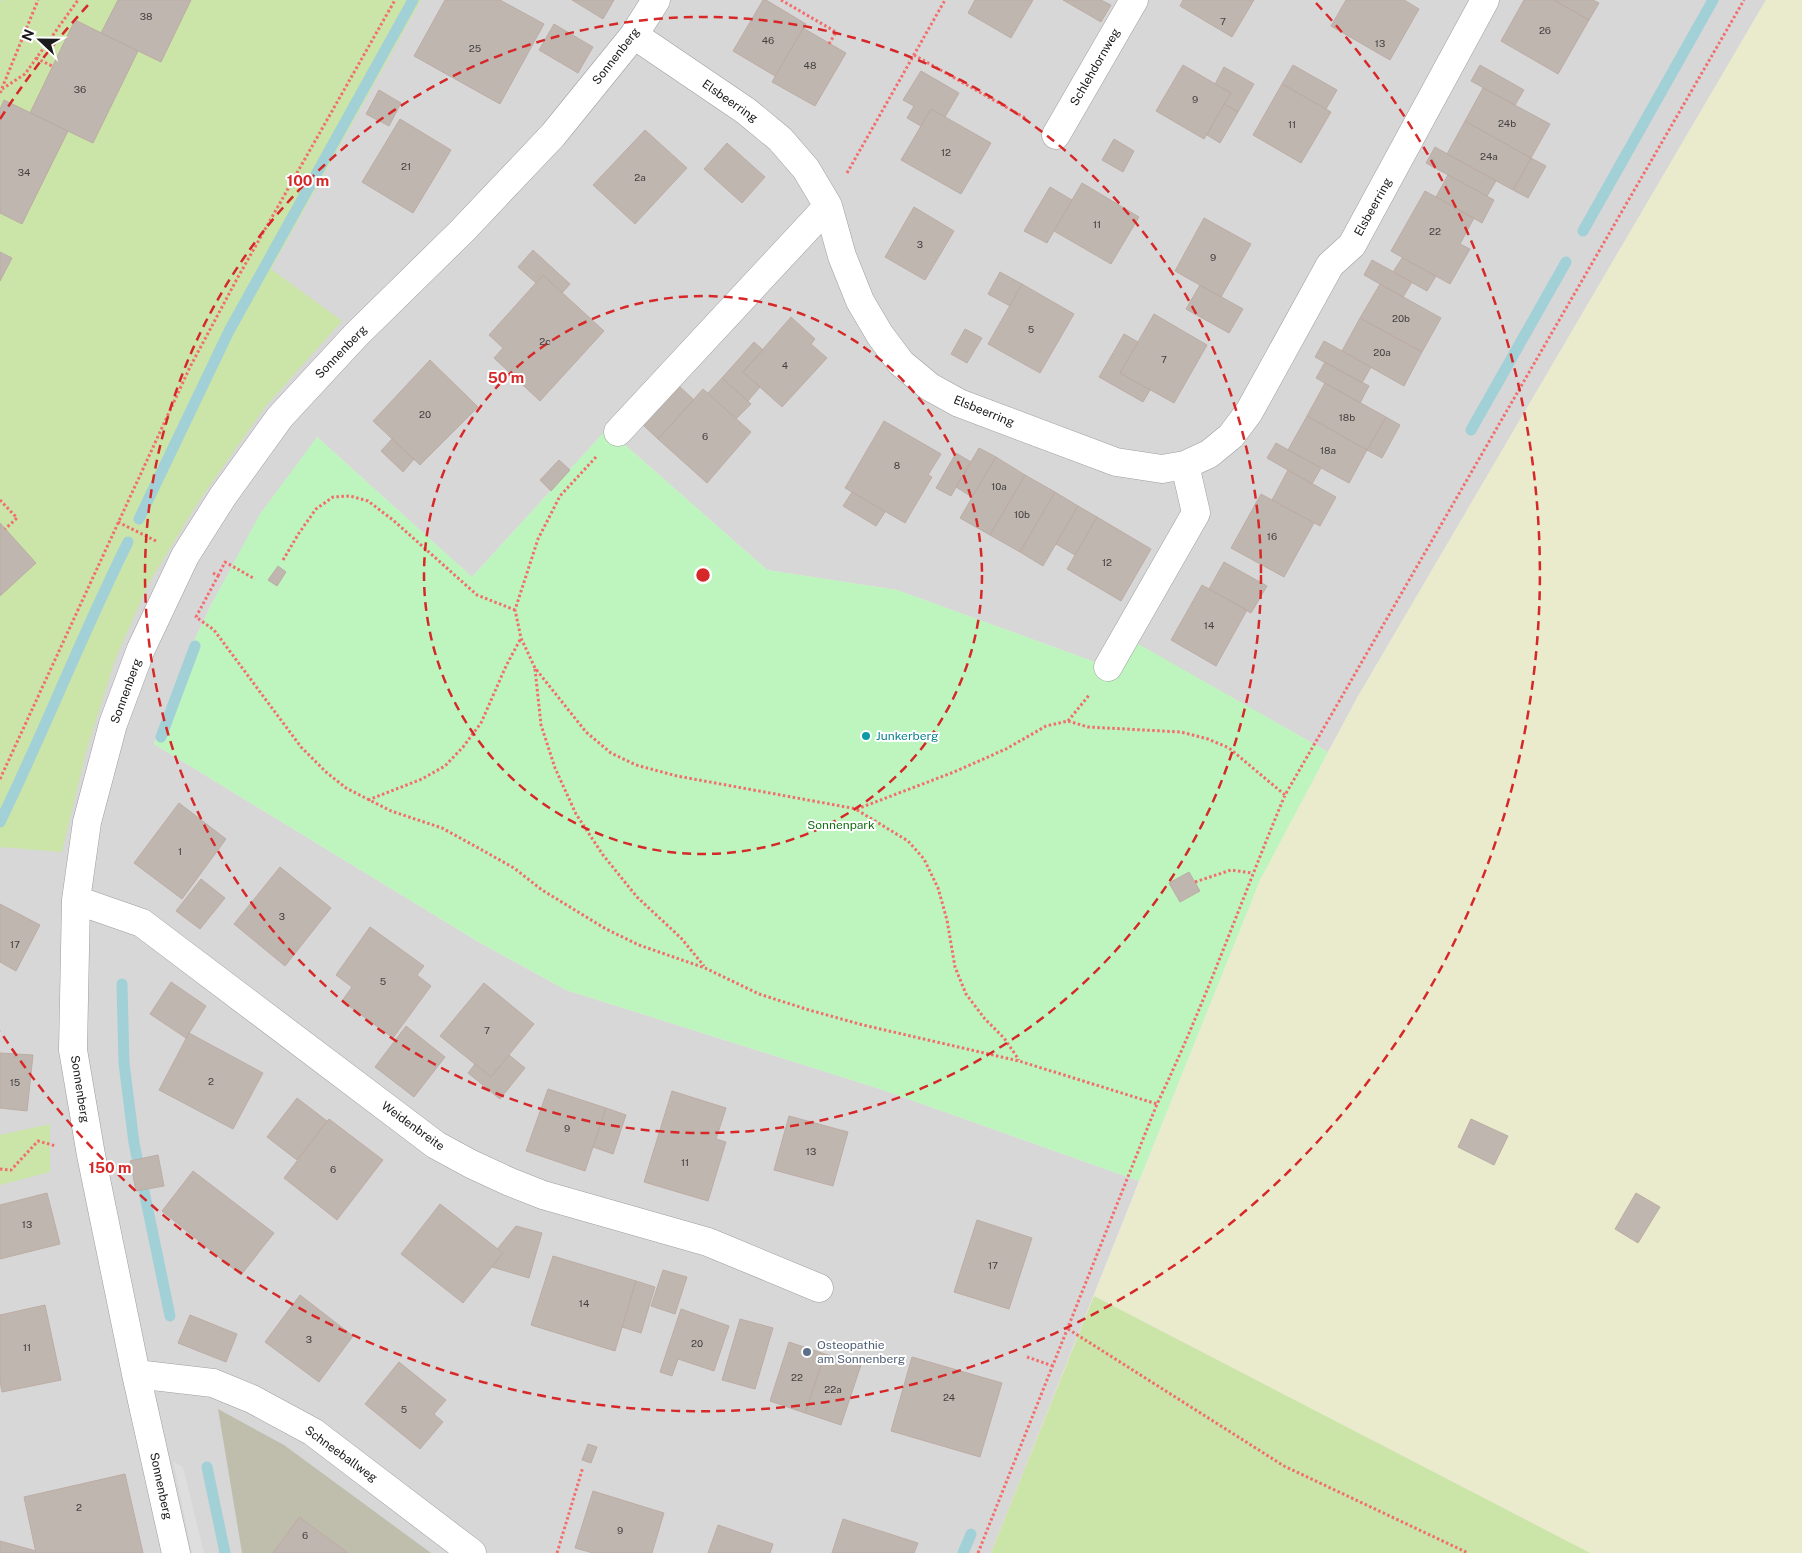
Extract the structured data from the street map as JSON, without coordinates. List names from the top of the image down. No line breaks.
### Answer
{"streets":{"street":["Sonnenberg","Schlehdornweg","Elsbeerring","Weidenbreite","Schneeballweg"]},"crossings":[["Sonnenberg","Elsbeerring"],["Sonnenberg","Weidenbreite"],["Sonnenberg","Schneeballweg"]],"parks":["Sonnenpark"],"places":["Junkerberg","Osteopathie am Sonnenberg"],"house_numbers":["38","7","26","46","13","25","48","36","9","24b","11","12","24a","21","34","2a","11","22","3","9","20b","5","2c","20a","7","4","20","18b","6","18a","8","10a","10b","16","12","14","1","3","17","5","7","2","15","9","13","11","6","13","17","14","3","20","11","22","22a","24","5","2","9","6"],"north":"left","rings":["100 m","50 m","150 m"]}
